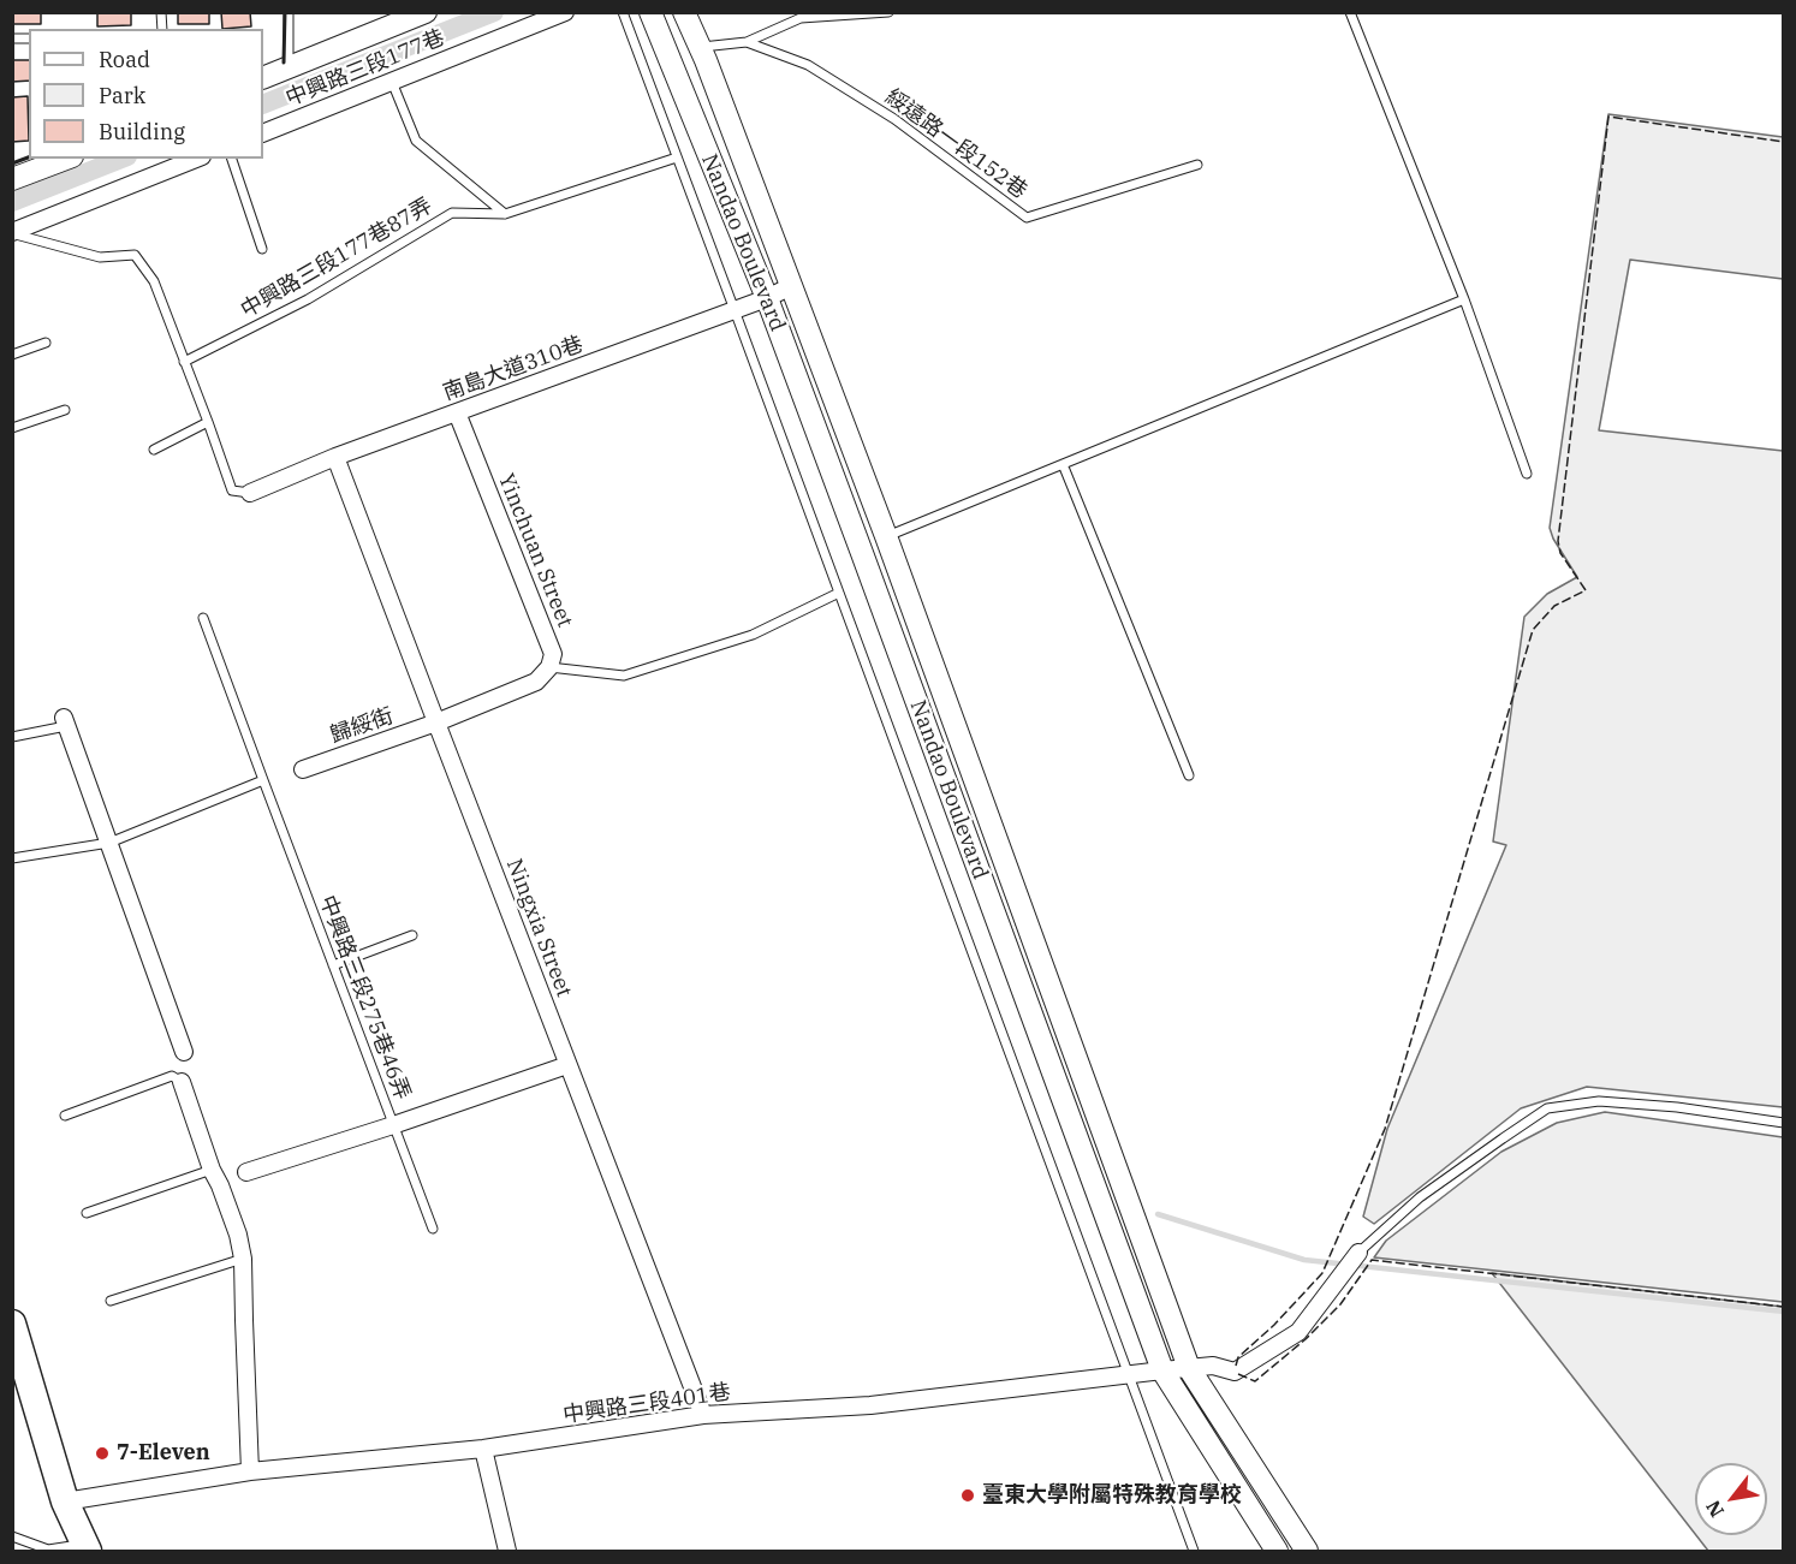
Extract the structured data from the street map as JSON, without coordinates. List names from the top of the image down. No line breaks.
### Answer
{"streets":{"street":["中興路三段177巷","Nandao Boulevard","南島大道310巷","Yinchuan Street","歸綏街","Ningxia Street","中興路三段401巷"],"lane":["綏遠路一段152巷","中興路三段177巷87弄","中興路三段275巷46弄"]},"crossings":[["綏遠路一段152巷","Nandao Boulevard"],["Nandao Boulevard","南島大道310巷"],["Nandao Boulevard","中興路三段401巷"],["南島大道310巷","Yinchuan Street"],["南島大道310巷","Ningxia Street"],["歸綏街","Ningxia Street"],["Ningxia Street","中興路三段401巷"]],"places":["7-Eleven","臺東大學附屬特殊教育學校"],"legend":["Road","Park","Building"],"north":"bottom left"}
